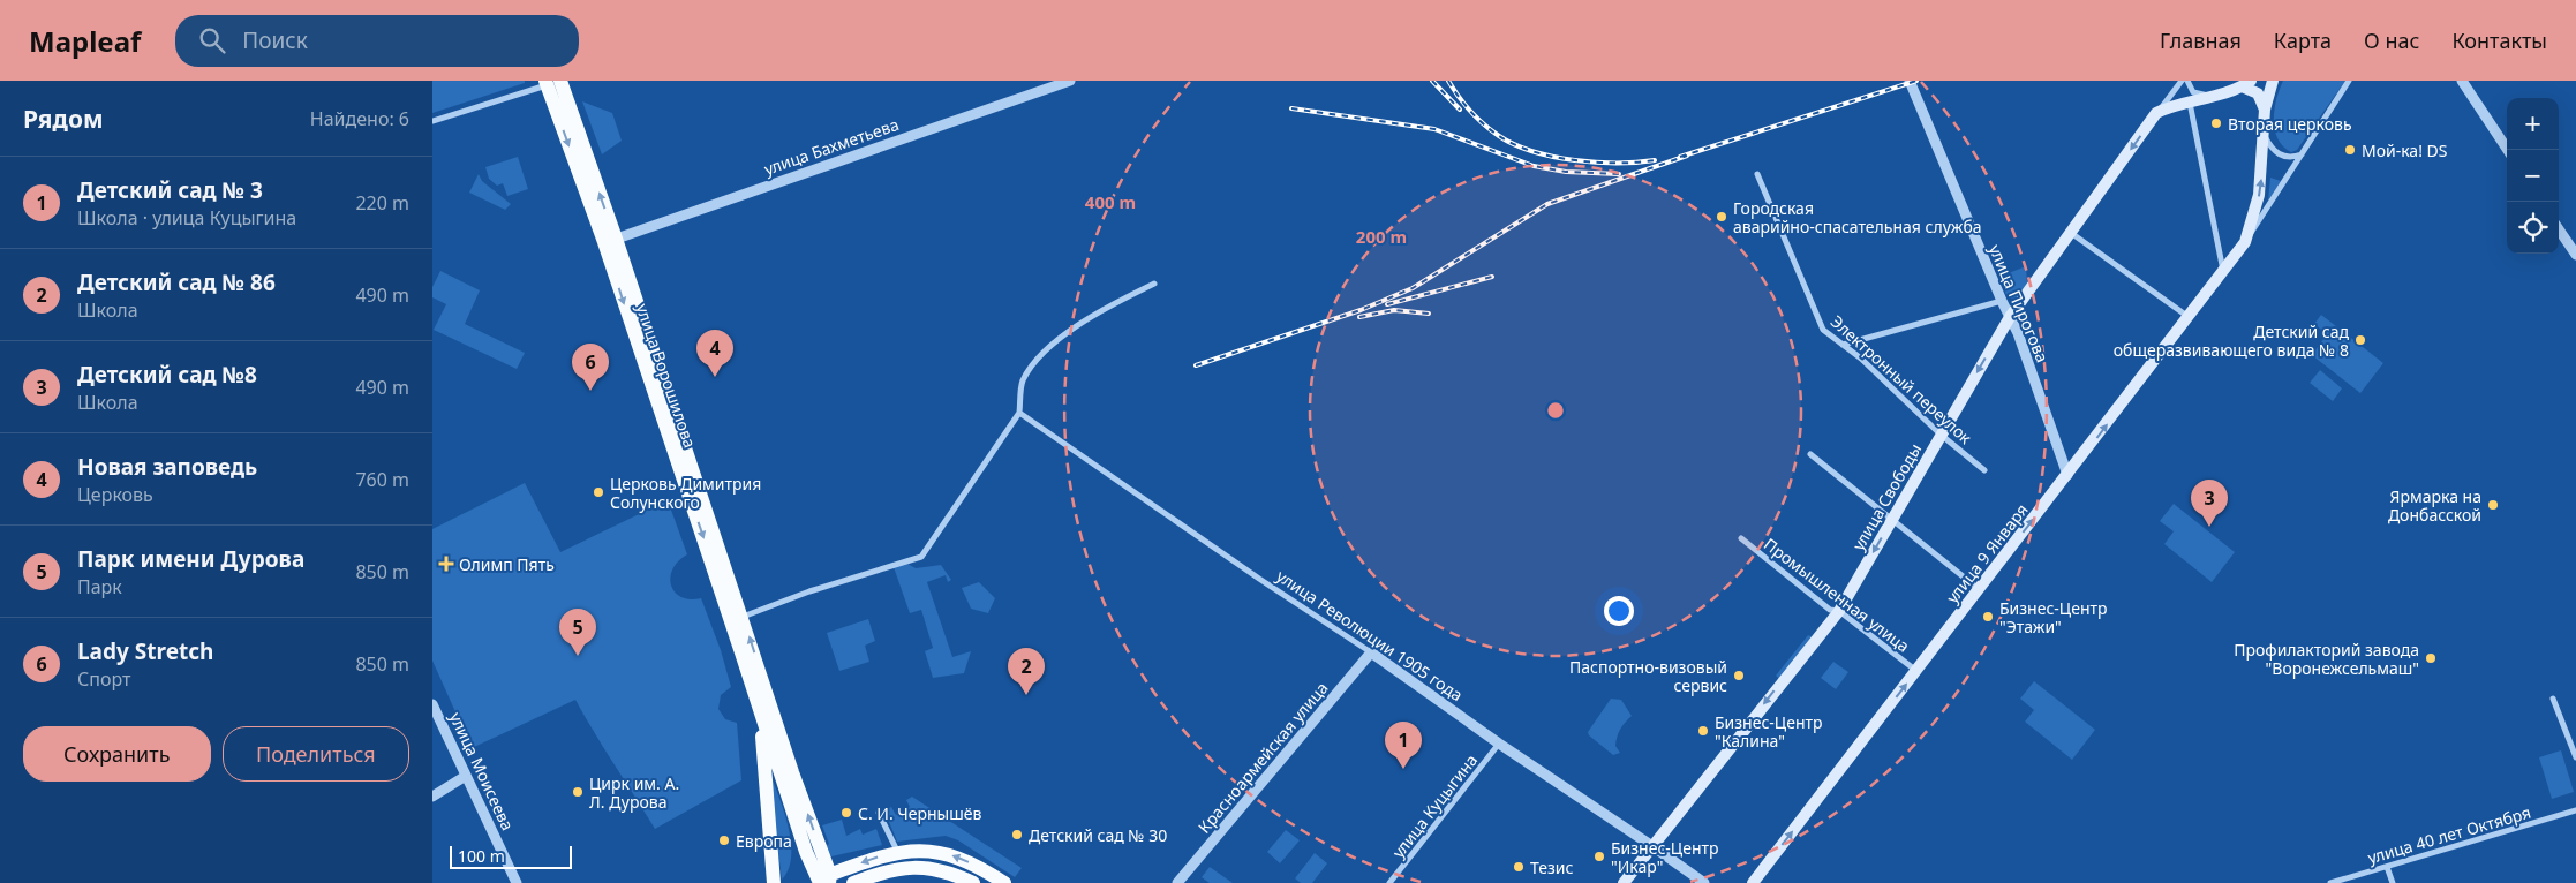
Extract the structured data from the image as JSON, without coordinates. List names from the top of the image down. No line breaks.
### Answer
{"streets":{"main road":["улица Ворошилова","улица Свободы","улица 9 Января"],"street":["улица Бахметьева","улица Пирогова","Электронный переулок","Промышленная улица","улица Революции 1905 года","Красноармейская улица","улица Моисеева","улица Куцыгина","улица 40 лет Октября"]},"crossings":[["улица Бахметьева","улица Ворошилова"],["улица Пирогова","улица Свободы"],["улица Пирогова","улица 9 Января"],["Электронный переулок","улица Свободы"],["улица Свободы","Промышленная улица"],["улица Свободы","улица Революции 1905 года"],["улица 9 Января","Промышленная улица"],["улица Революции 1905 года","Красноармейская улица"],["улица Революции 1905 года","улица Куцыгина"]],"one_way":["улица Свободы","улица 9 Января"],"places":{"other":["Вторая церковь","Мой-ка! DS","Городская аварийно-спасательная служба","Детский сад общеразвивающего вида № 8","Церковь Димитрия Солунского","Ярмарка на Донбасской","Бизнес-Центр \"Этажи\"","Профилакторий завода \"Воронежсельмаш\"","Паспортно-визовый сервис","Бизнес-Центр \"Калина\"","Цирк им. А. Л. Дурова","С. И. Чернышёв","Детский сад № 30","Европа","Бизнес-Центр \"Икар\"","Тезис"],"health":["Олимп Пять"]},"scale_bar":"100 m","page":{"header":"Mapleaf","search":"Поиск","nav":["Главная","Карта","О нас","Контакты"],"heading":["Рядом","Найдено: 6"],"map_buttons":["+","−"],"list":[{"mark":"1","name":"Детский сад № 3","note":"Школа · улица Куцыгина","value":"220 m"},{"mark":"2","name":"Детский сад № 86","note":"Школа","value":"490 m"},{"mark":"3","name":"Детский сад №8","note":"Школа","value":"490 m"},{"mark":"4","name":"Новая заповедь","note":"Церковь","value":"760 m"},{"mark":"5","name":"Парк имени Дурова","note":"Парк","value":"850 m"},{"mark":"6","name":"Lady Stretch","note":"Спорт","value":"850 m"}],"pins":["4","6","3","5","2","1"],"buttons":["Сохранить","Поделиться"],"scale":"100 m"},"rings":["400 m","200 m"]}
